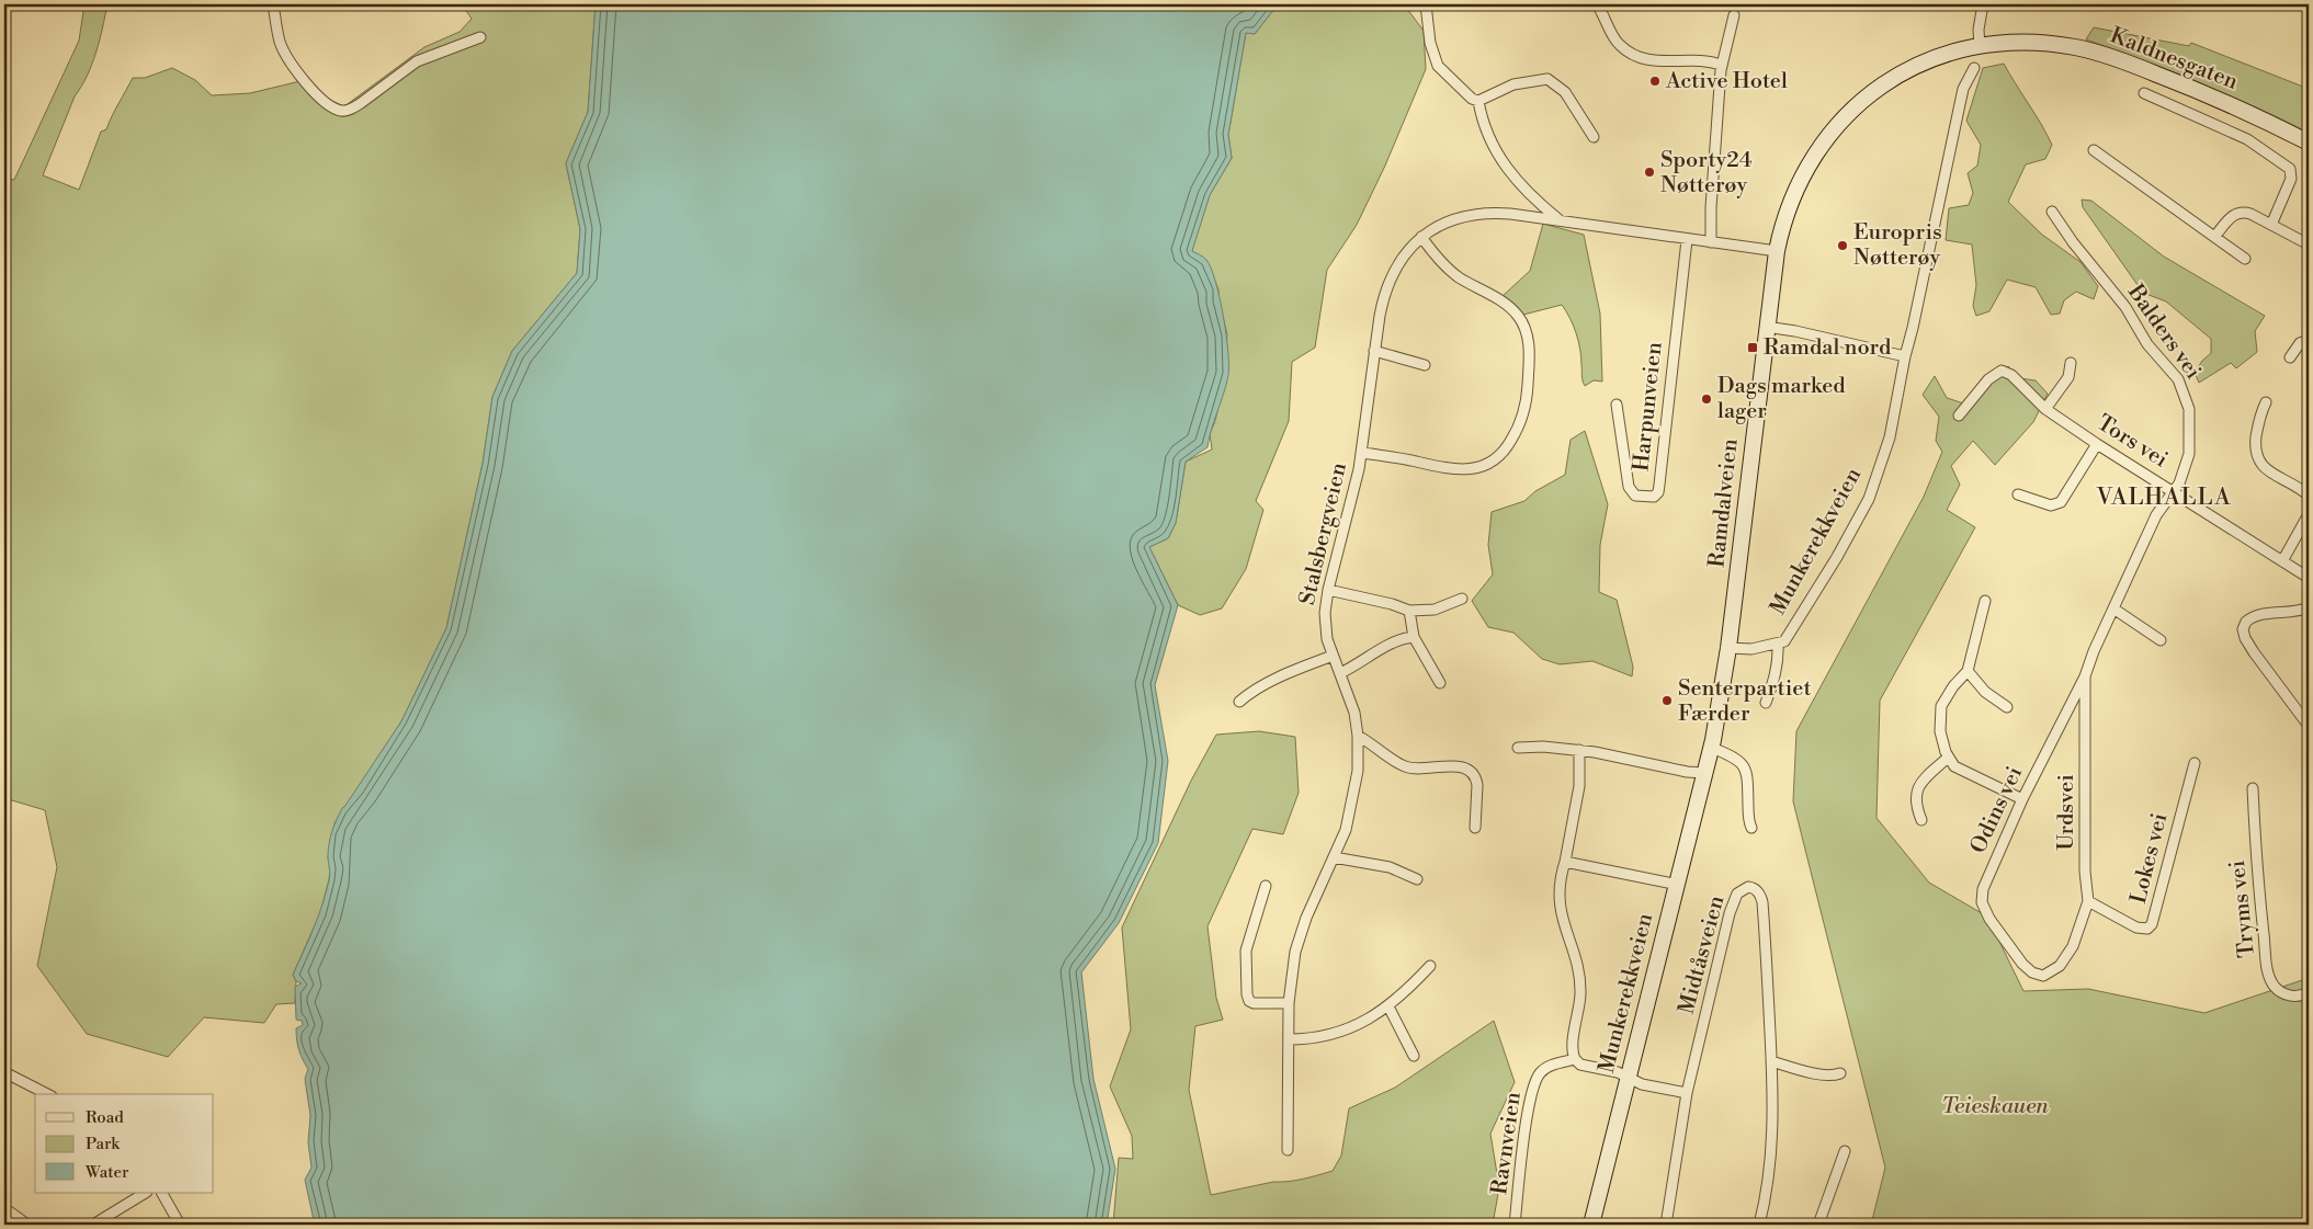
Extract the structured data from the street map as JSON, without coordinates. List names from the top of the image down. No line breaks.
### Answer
{"streets":{"main road":["Kaldnesgaten","Ramdalveien","Munkerekkveien"],"street":["Balders vei","Harpunveien","Tors vei","Stalsbergveien","Odins vei","Urdsvei","Lokes vei","Tryms vei","Midtåsveien","Ravnveien"]},"crossings":[["Kaldnesgaten","Ramdalveien"],["Balders vei","Tors vei"],["Balders vei","Odins vei"],["Harpunveien","Stalsbergveien"],["Tors vei","Odins vei"],["Ramdalveien","Stalsbergveien"],["Ramdalveien","Munkerekkveien"],["Odins vei","Urdsvei"],["Urdsvei","Lokes vei"]],"districts":["VALHALLA"],"parks":["Teieskauen"],"places":{"other":["Active Hotel","Sporty24 Nøtterøy","Europris Nøtterøy","Dags marked lager","Senterpartiet Færder"],"transit":["Ramdal nord"]},"legend":["Road","Park","Water"]}
